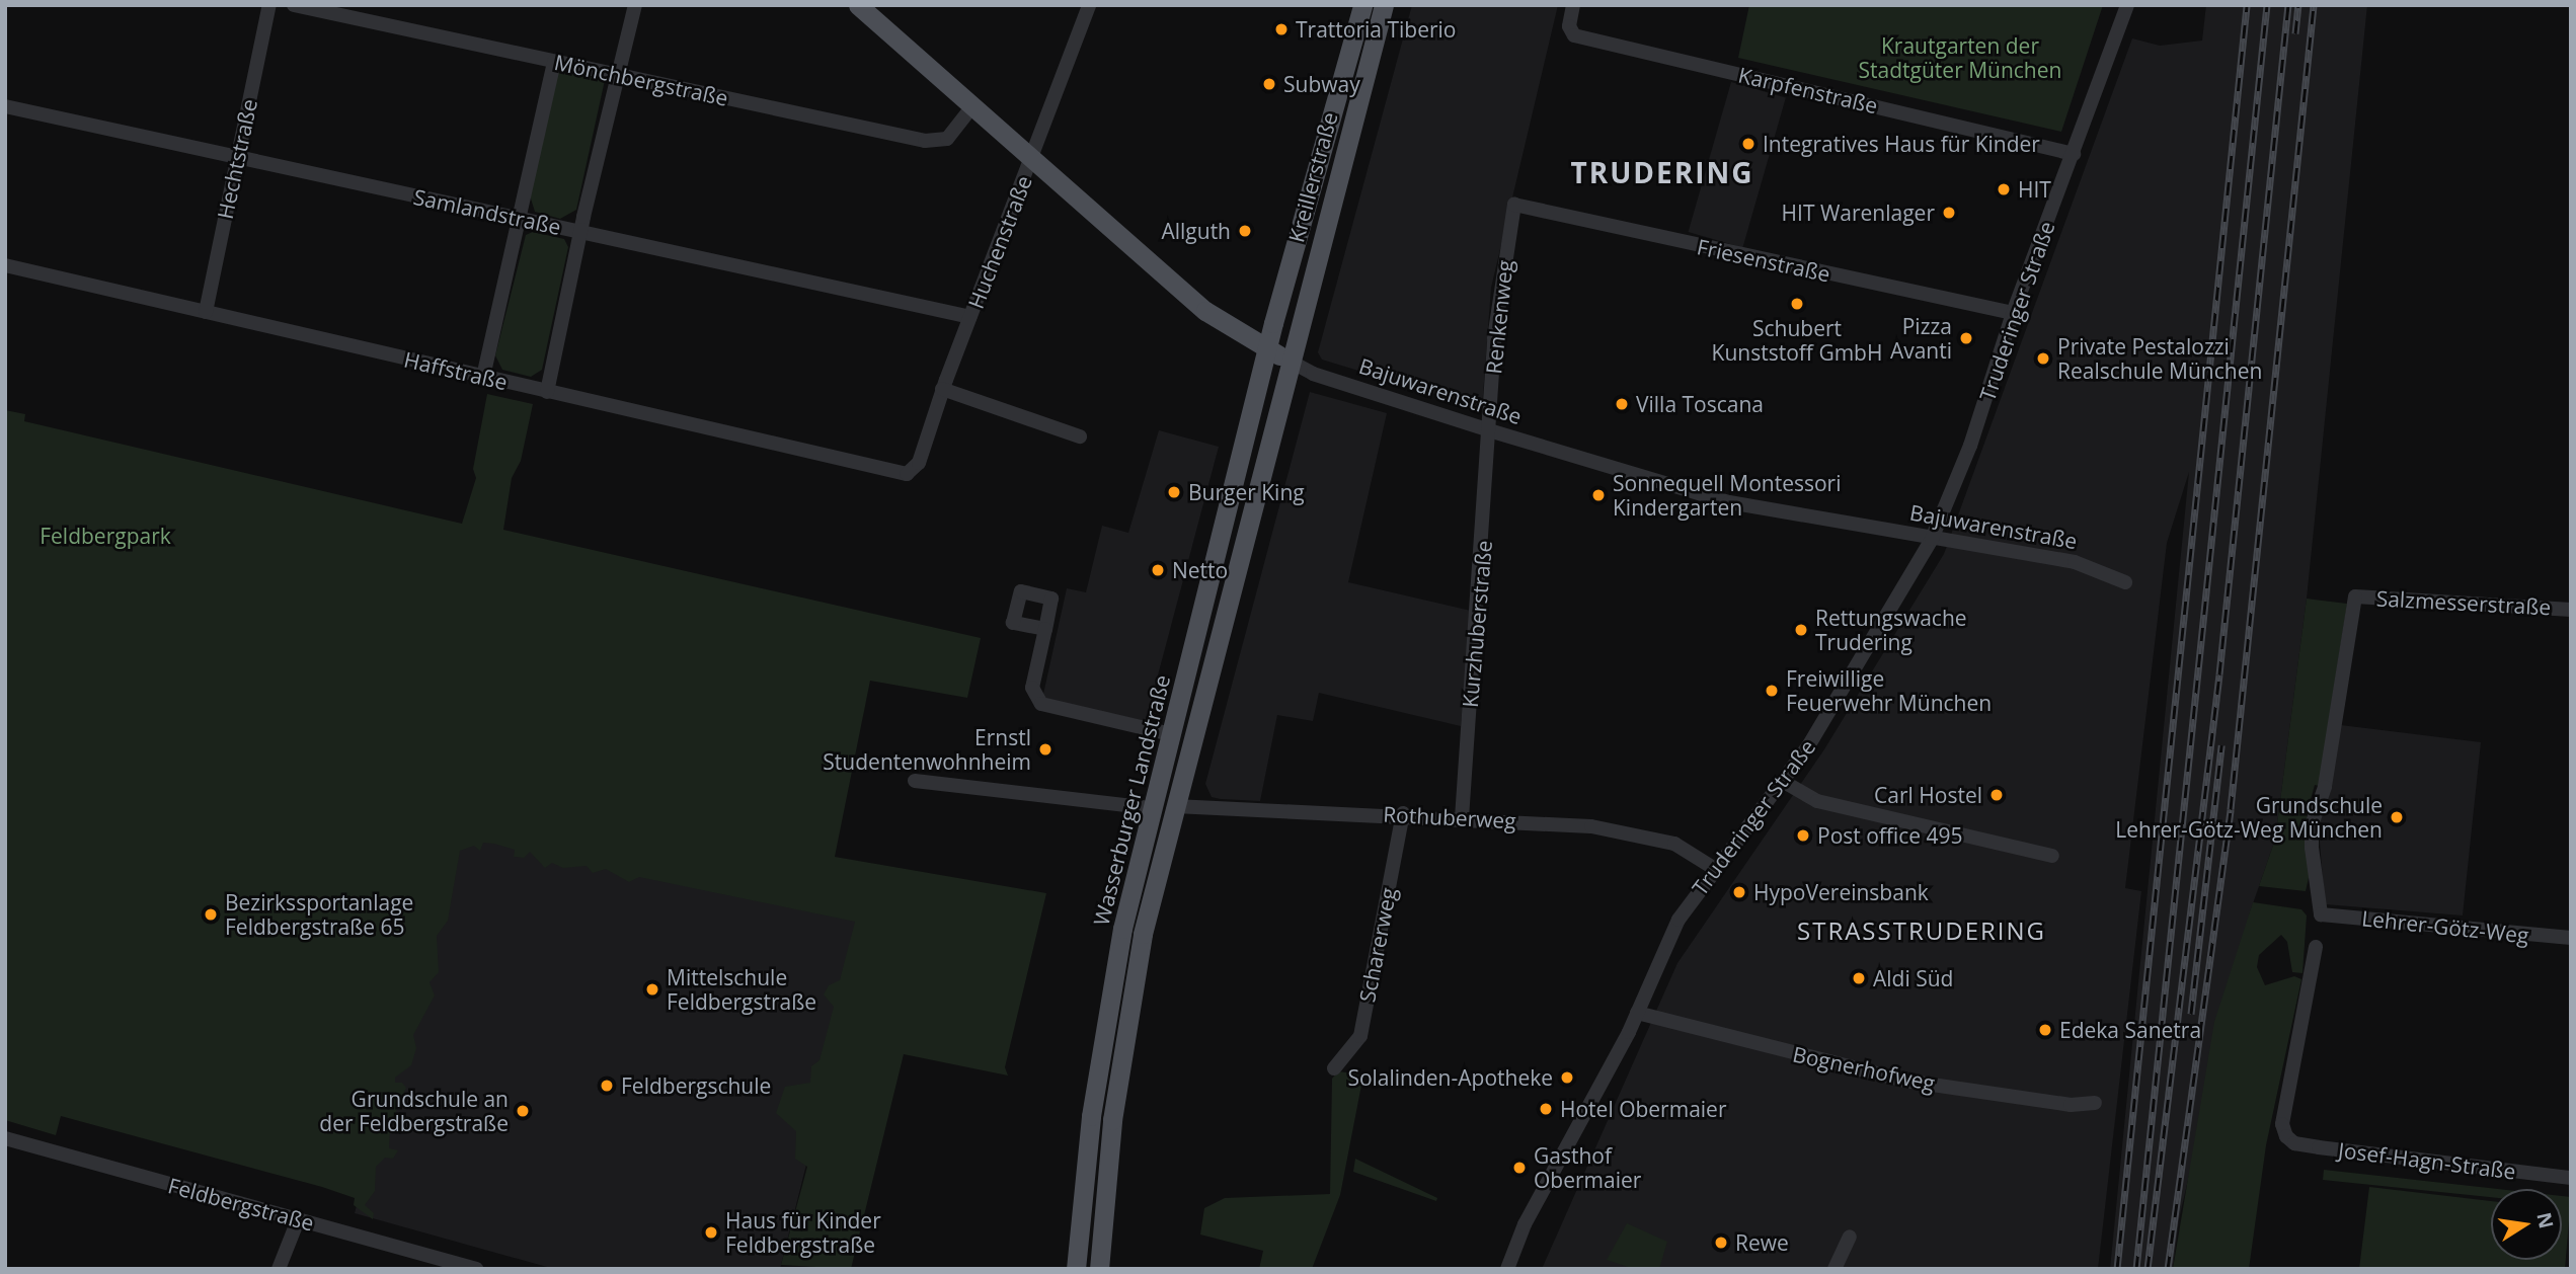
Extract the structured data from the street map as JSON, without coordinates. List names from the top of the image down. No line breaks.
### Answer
{"streets":{"main road":["Kreillerstraße","Bajuwarenstraße","Wasserburger Landstraße"],"street":["Mönchbergstraße","Karpfenstraße","Hechtstraße","Samlandstraße","Huchenstraße","Friesenstraße","Truderinger Straße","Renkenweg","Haffstraße","Salzmesserstraße","Kurzhuberstraße","Rothuberweg","Lehrer-Götz-Weg","Scharerweg","Bognerhofweg","Josef-Hagn-Straße","Feldbergstraße"]},"crossings":[["Mönchbergstraße","Bajuwarenstraße"],["Karpfenstraße","Truderinger Straße"],["Hechtstraße","Samlandstraße"],["Hechtstraße","Haffstraße"],["Kreillerstraße","Bajuwarenstraße"],["Kreillerstraße","Wasserburger Landstraße"],["Samlandstraße","Huchenstraße"],["Huchenstraße","Haffstraße"],["Huchenstraße","Bajuwarenstraße"],["Friesenstraße","Truderinger Straße"],["Friesenstraße","Renkenweg"],["Truderinger Straße","Bajuwarenstraße"],["Truderinger Straße","Rothuberweg"],["Truderinger Straße","Bognerhofweg"],["Renkenweg","Bajuwarenstraße"],["Renkenweg","Kurzhuberstraße"],["Bajuwarenstraße","Kurzhuberstraße"],["Bajuwarenstraße","Wasserburger Landstraße"],["Salzmesserstraße","Lehrer-Götz-Weg"],["Kurzhuberstraße","Rothuberweg"],["Wasserburger Landstraße","Rothuberweg"],["Rothuberweg","Scharerweg"]],"districts":["TRUDERING","STRASSTRUDERING"],"parks":["Krautgarten der Stadtgüter München","Feldbergpark"],"places":["Trattoria Tiberio","Subway","Integratives Haus für Kinder","HIT","HIT Warenlager","Allguth","Schubert Kunststoff GmbH","Pizza Avanti","Private Pestalozzi Realschule München","Villa Toscana","Burger King","Sonnequell Montessori Kindergarten","Netto","Rettungswache Trudering","Freiwillige Feuerwehr München","Ernstl Studentenwohnheim","Carl Hostel","Grundschule Lehrer-Götz-Weg München","Post office 495","HypoVereinsbank","Bezirkssportanlage Feldbergstraße 65","Aldi Süd","Mittelschule Feldbergstraße","Edeka Sanetra","Solalinden-Apotheke","Feldbergschule","Hotel Obermaier","Grundschule an der Feldbergstraße","Gasthof Obermaier","Haus für Kinder Feldbergstraße","Rewe"],"north":"right"}
